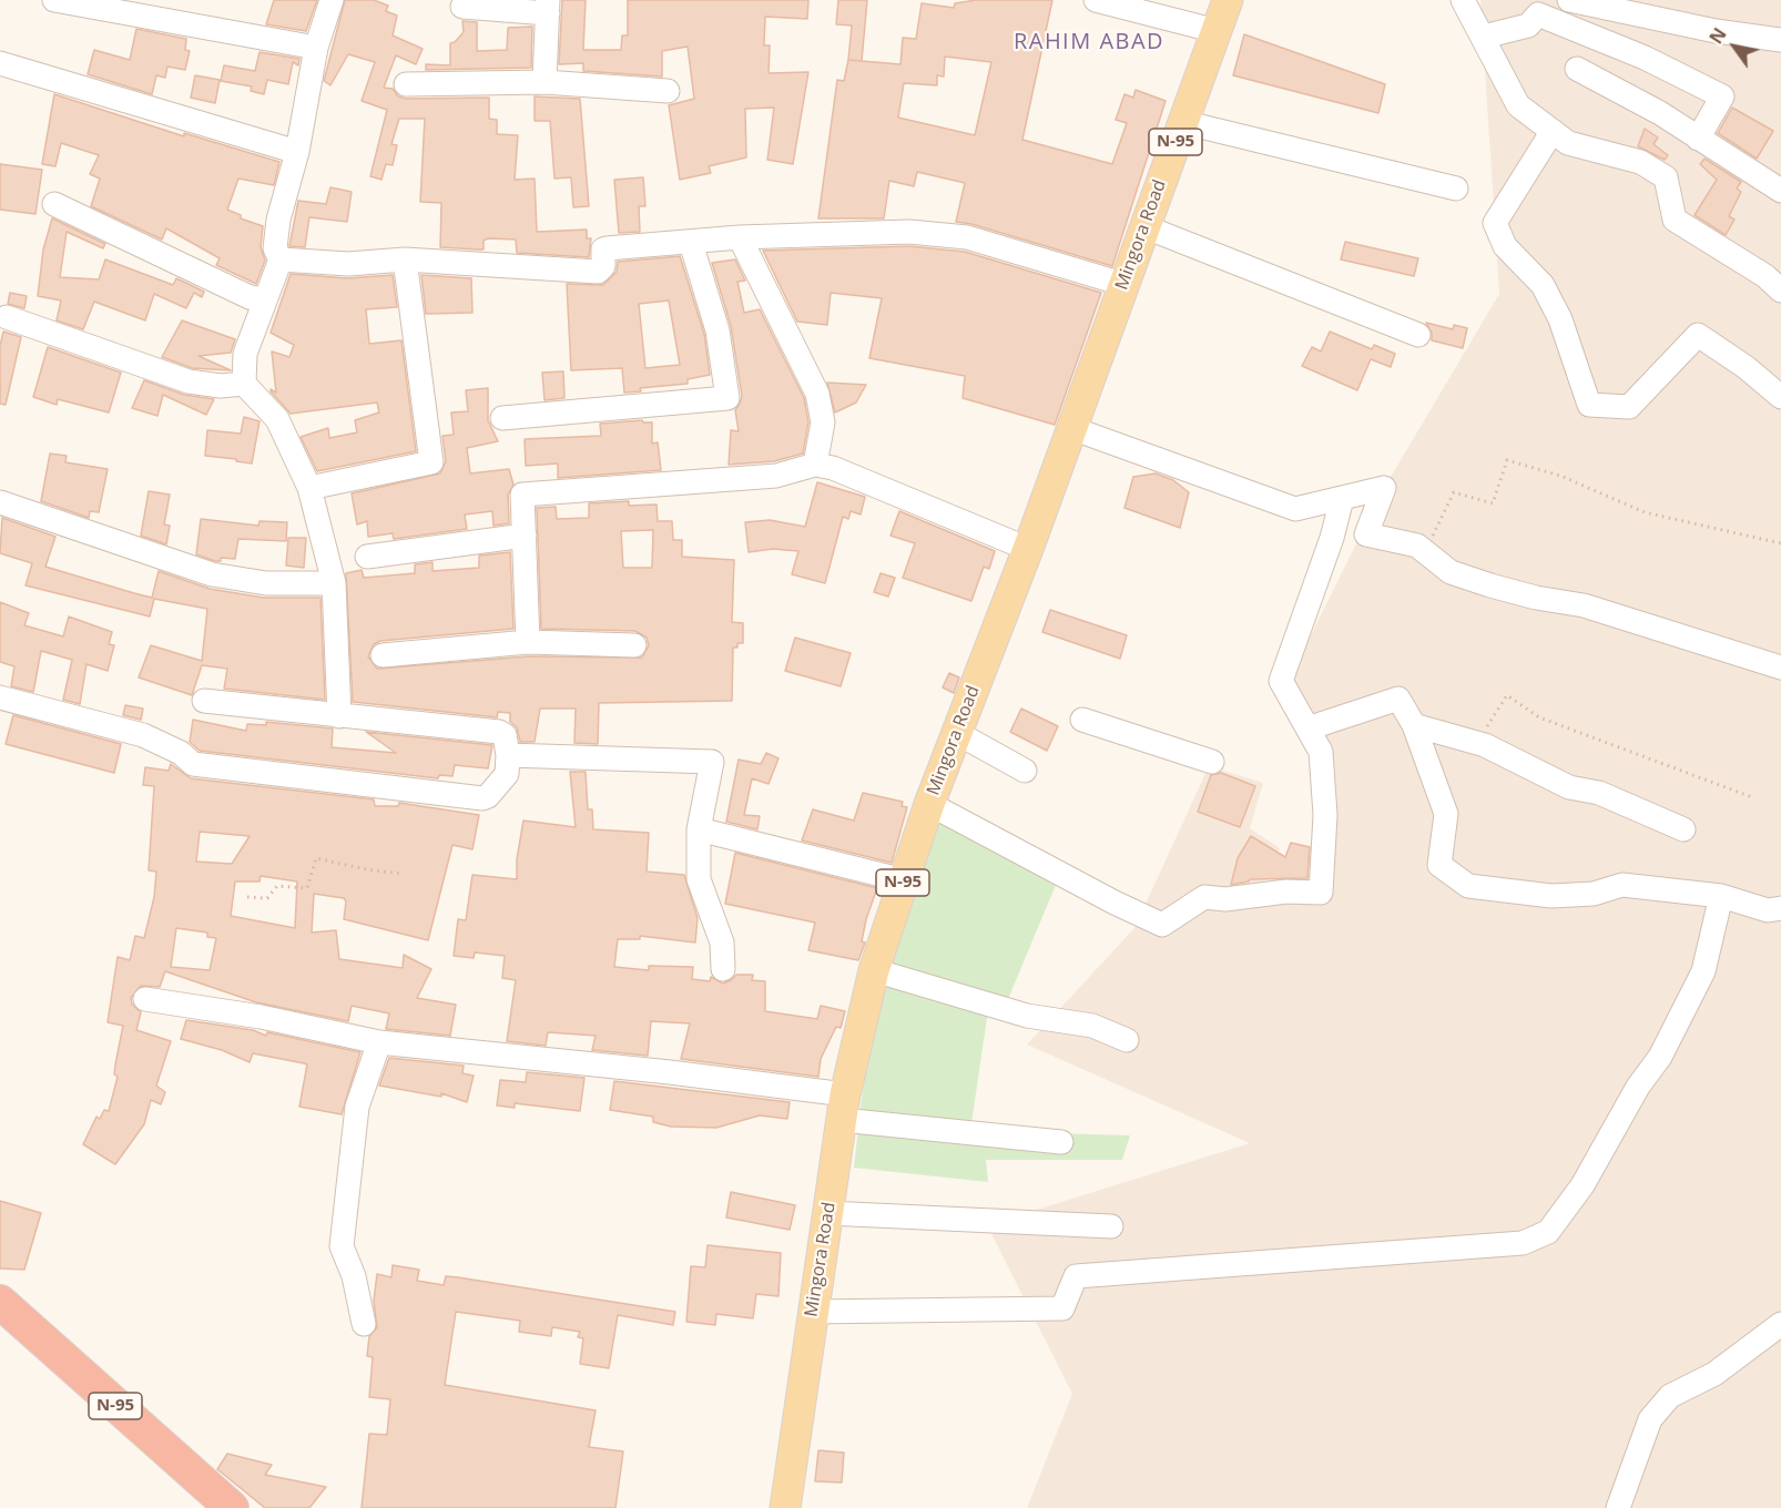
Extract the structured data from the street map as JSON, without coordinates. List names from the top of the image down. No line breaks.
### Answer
{"streets":{"highway":["N-95"],"main road":["Mingora Road"]},"districts":["RAHIM ABAD"],"north":"top left"}
